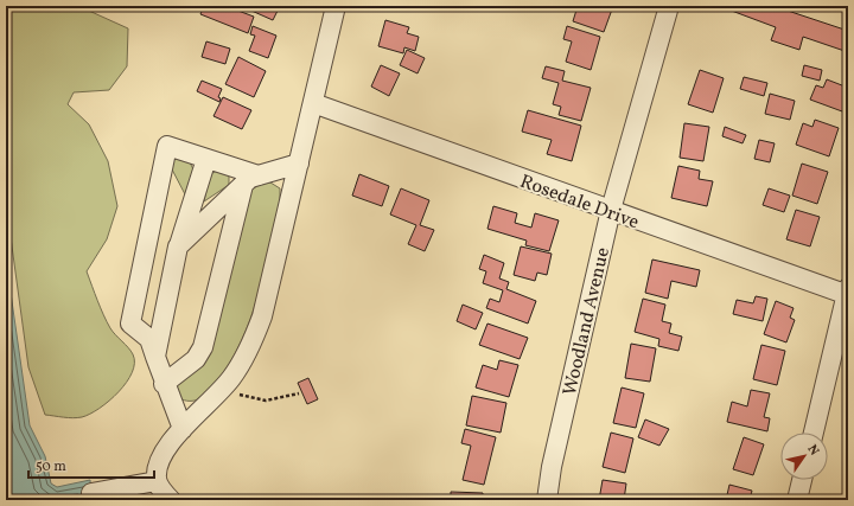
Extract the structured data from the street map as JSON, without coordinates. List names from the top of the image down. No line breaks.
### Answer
{"streets":{"street":["Rosedale Drive","Woodland Avenue"]},"crossings":[["Rosedale Drive","Woodland Avenue"]],"scale_bar":"50 m","north":"top right"}
